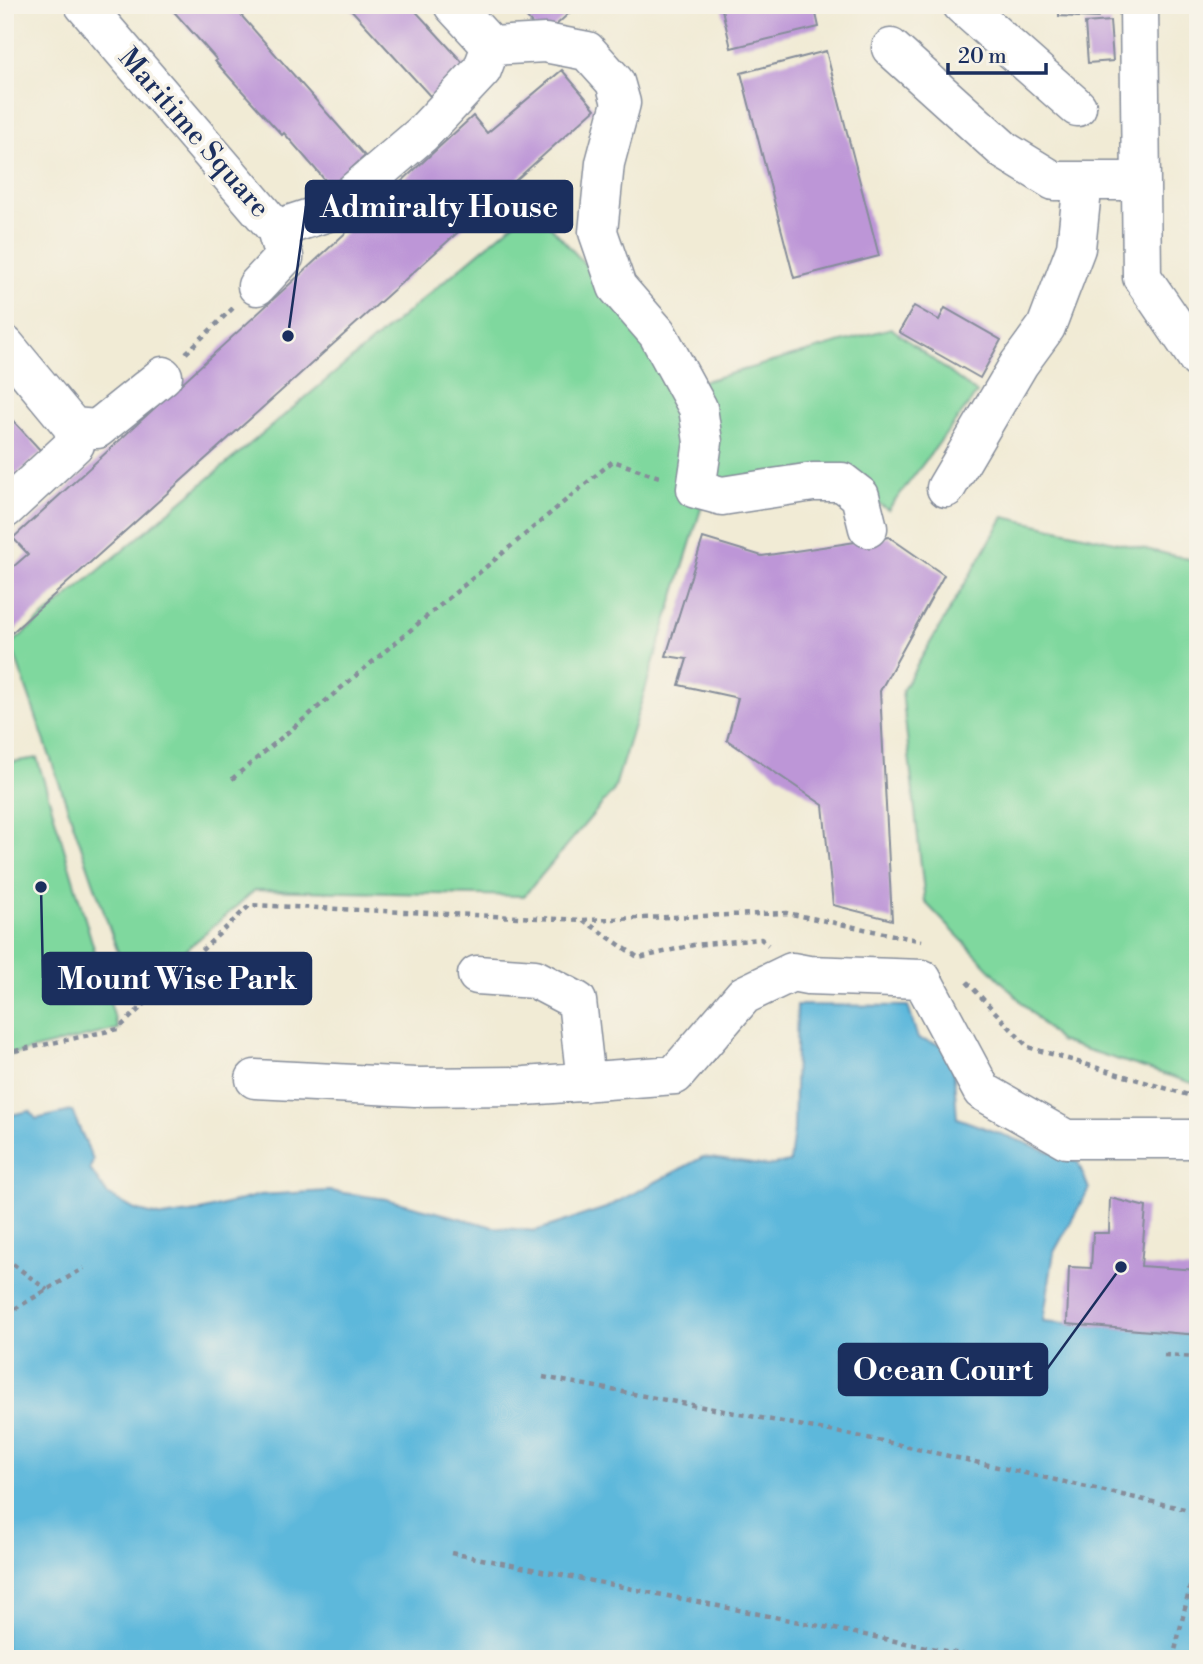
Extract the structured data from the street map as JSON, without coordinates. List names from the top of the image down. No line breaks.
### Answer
{"streets":{"street":["Maritime Square"]},"places":["Admiralty House","Mount Wise Park","Ocean Court"],"scale_bar":"20 m"}
